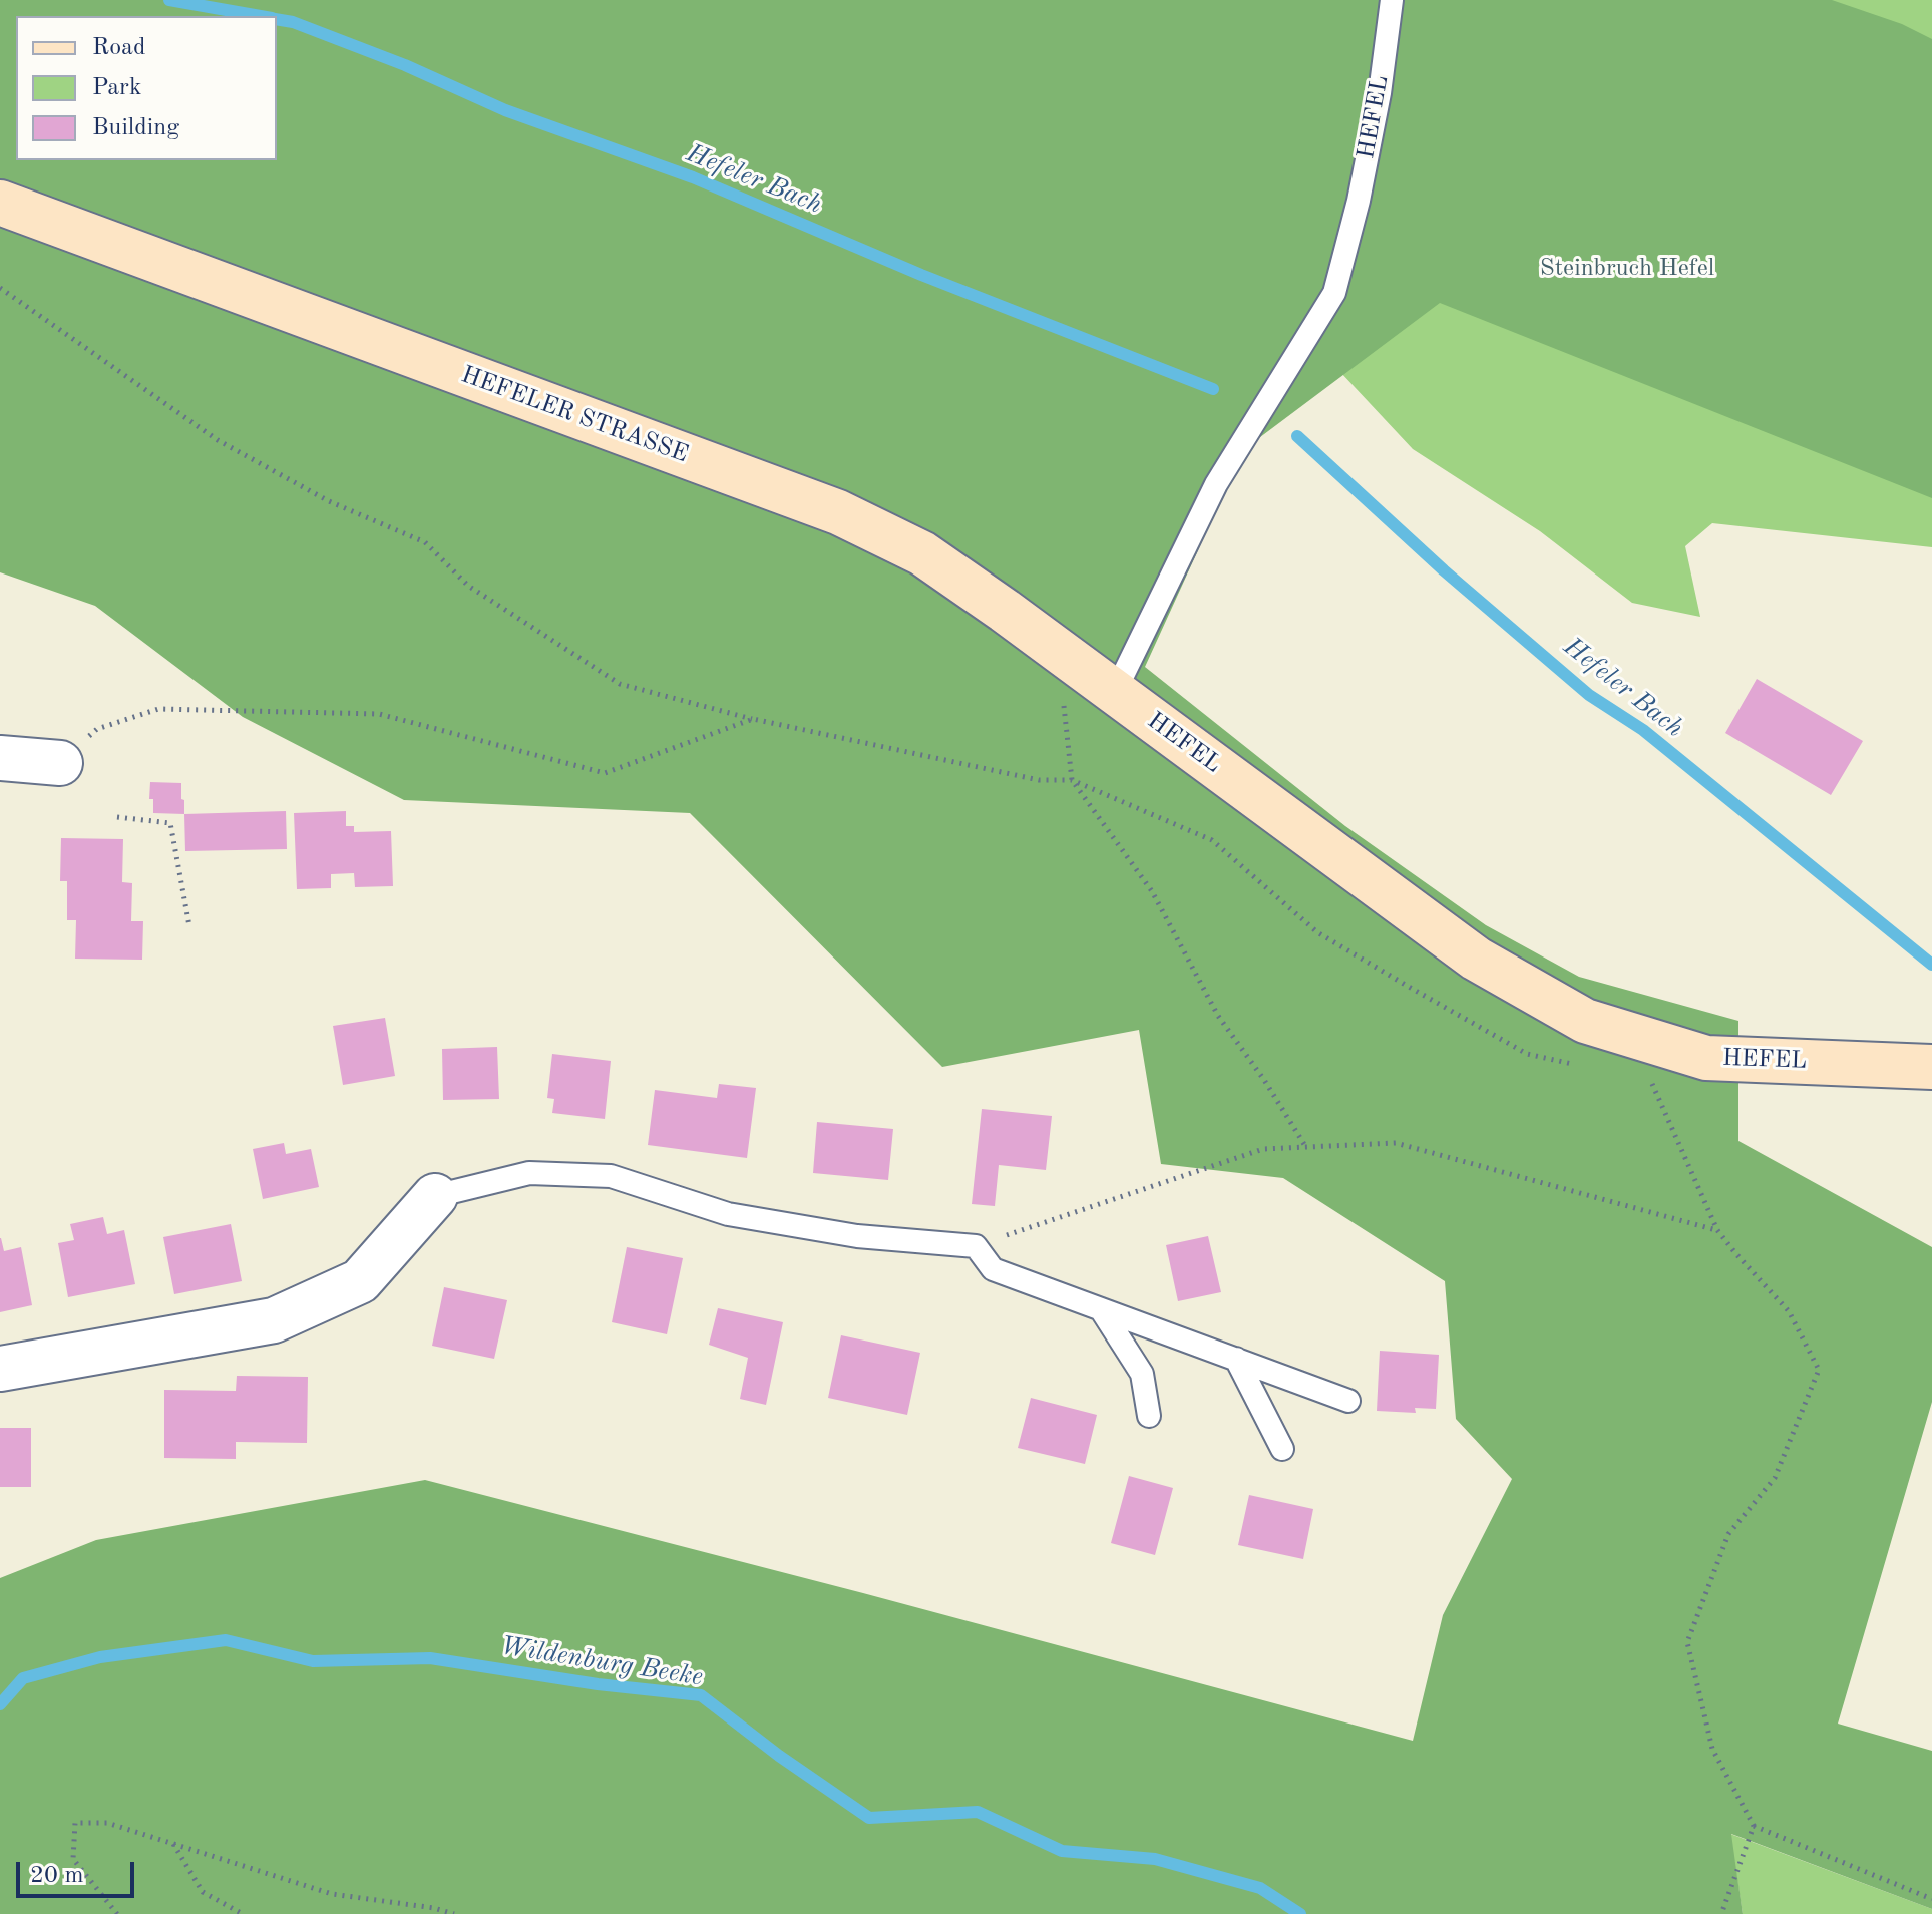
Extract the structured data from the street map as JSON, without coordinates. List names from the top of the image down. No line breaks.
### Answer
{"streets":{"main road":["HEFEL","HEFELER STRASSE"]},"crossings":[["HEFEL","HEFELER STRASSE"]],"water":["Hefeler Bach","Wildenburg Beeke"],"parks":["Steinbruch Hefel"],"legend":["Road","Park","Building"],"scale_bar":"20 m"}
